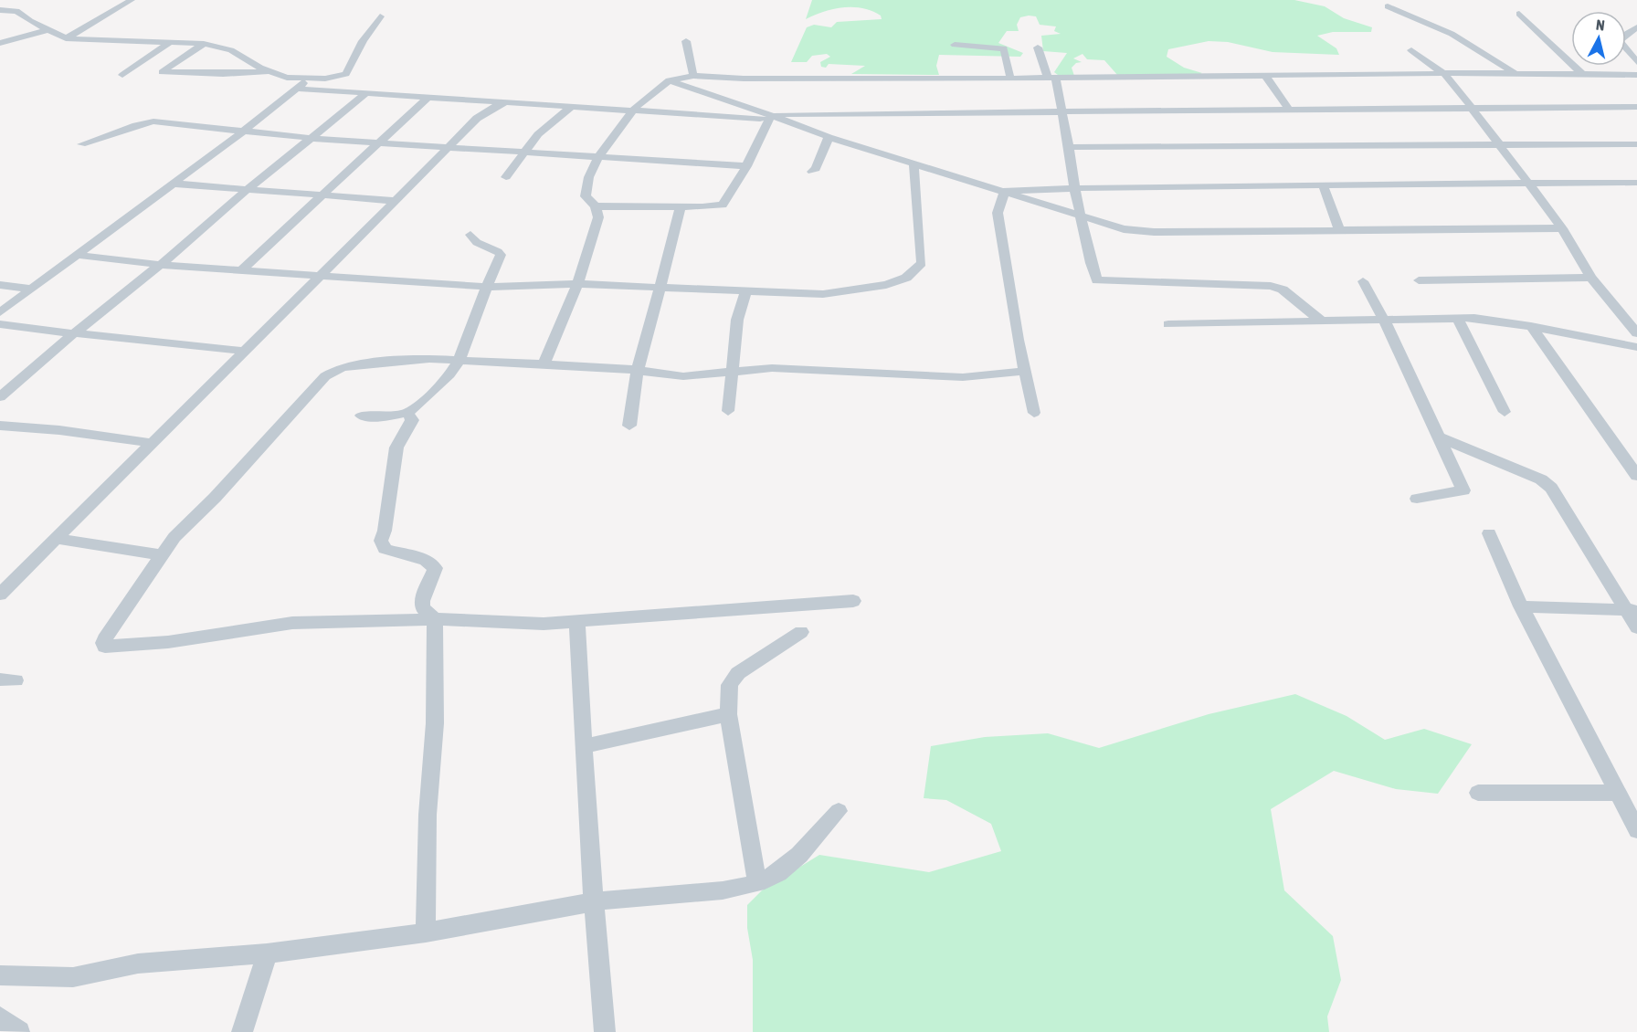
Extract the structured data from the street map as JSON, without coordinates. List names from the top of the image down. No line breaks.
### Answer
{"north":"top"}
